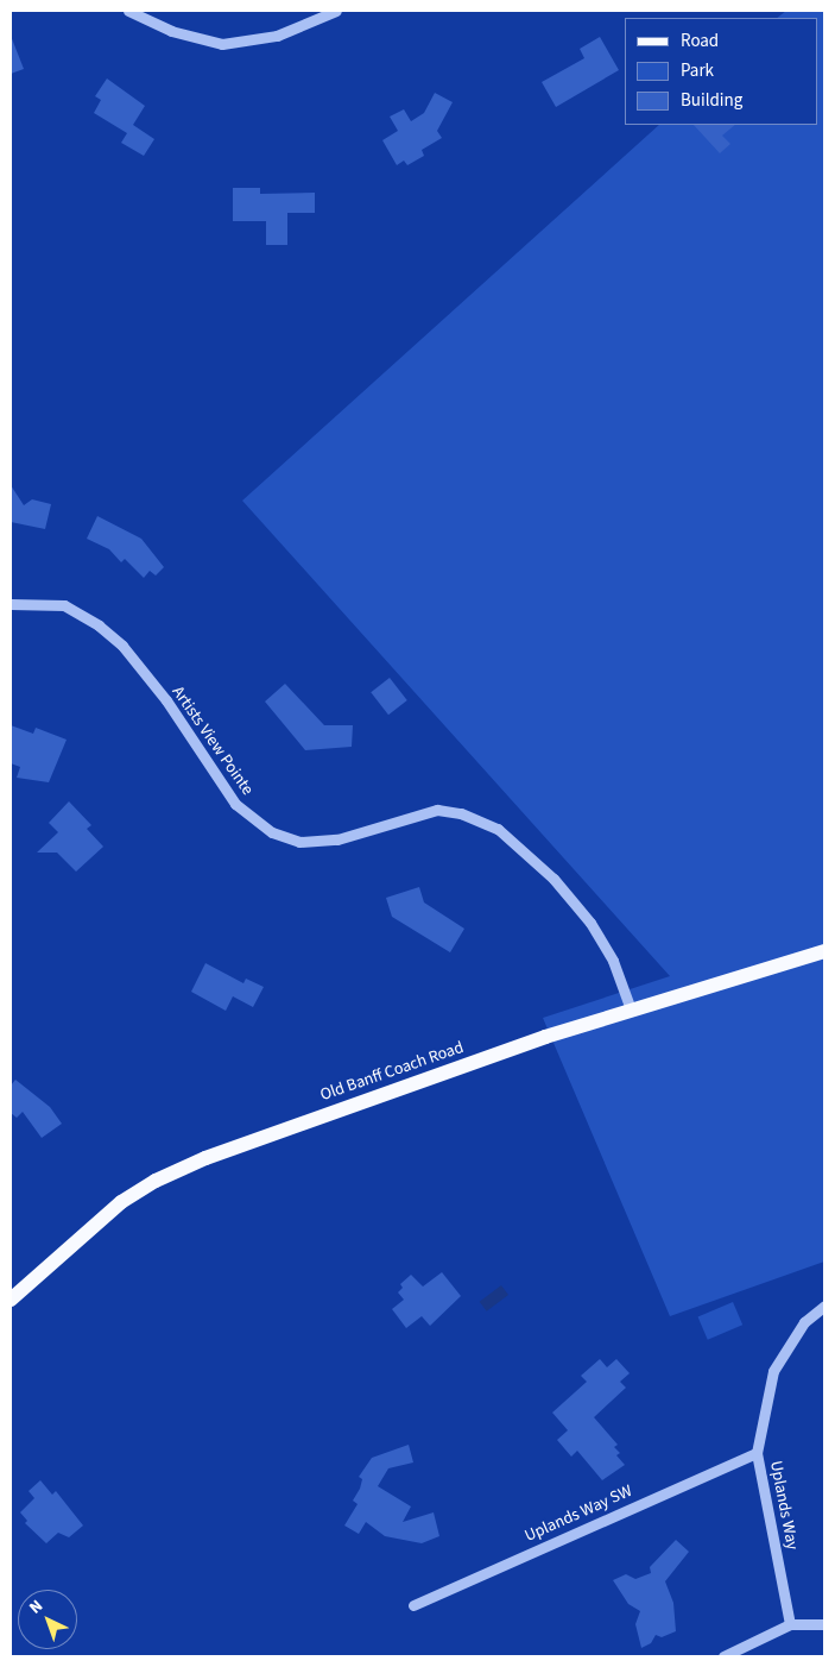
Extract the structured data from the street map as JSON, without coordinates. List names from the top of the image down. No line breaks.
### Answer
{"streets":{"main road":["Old Banff Coach Road"],"street":["Artists View Pointe","Uplands Way","Uplands Way SW"]},"crossings":[["Artists View Pointe","Old Banff Coach Road"],["Uplands Way","Uplands Way SW"]],"legend":["Road","Park","Building"],"north":"top left"}
